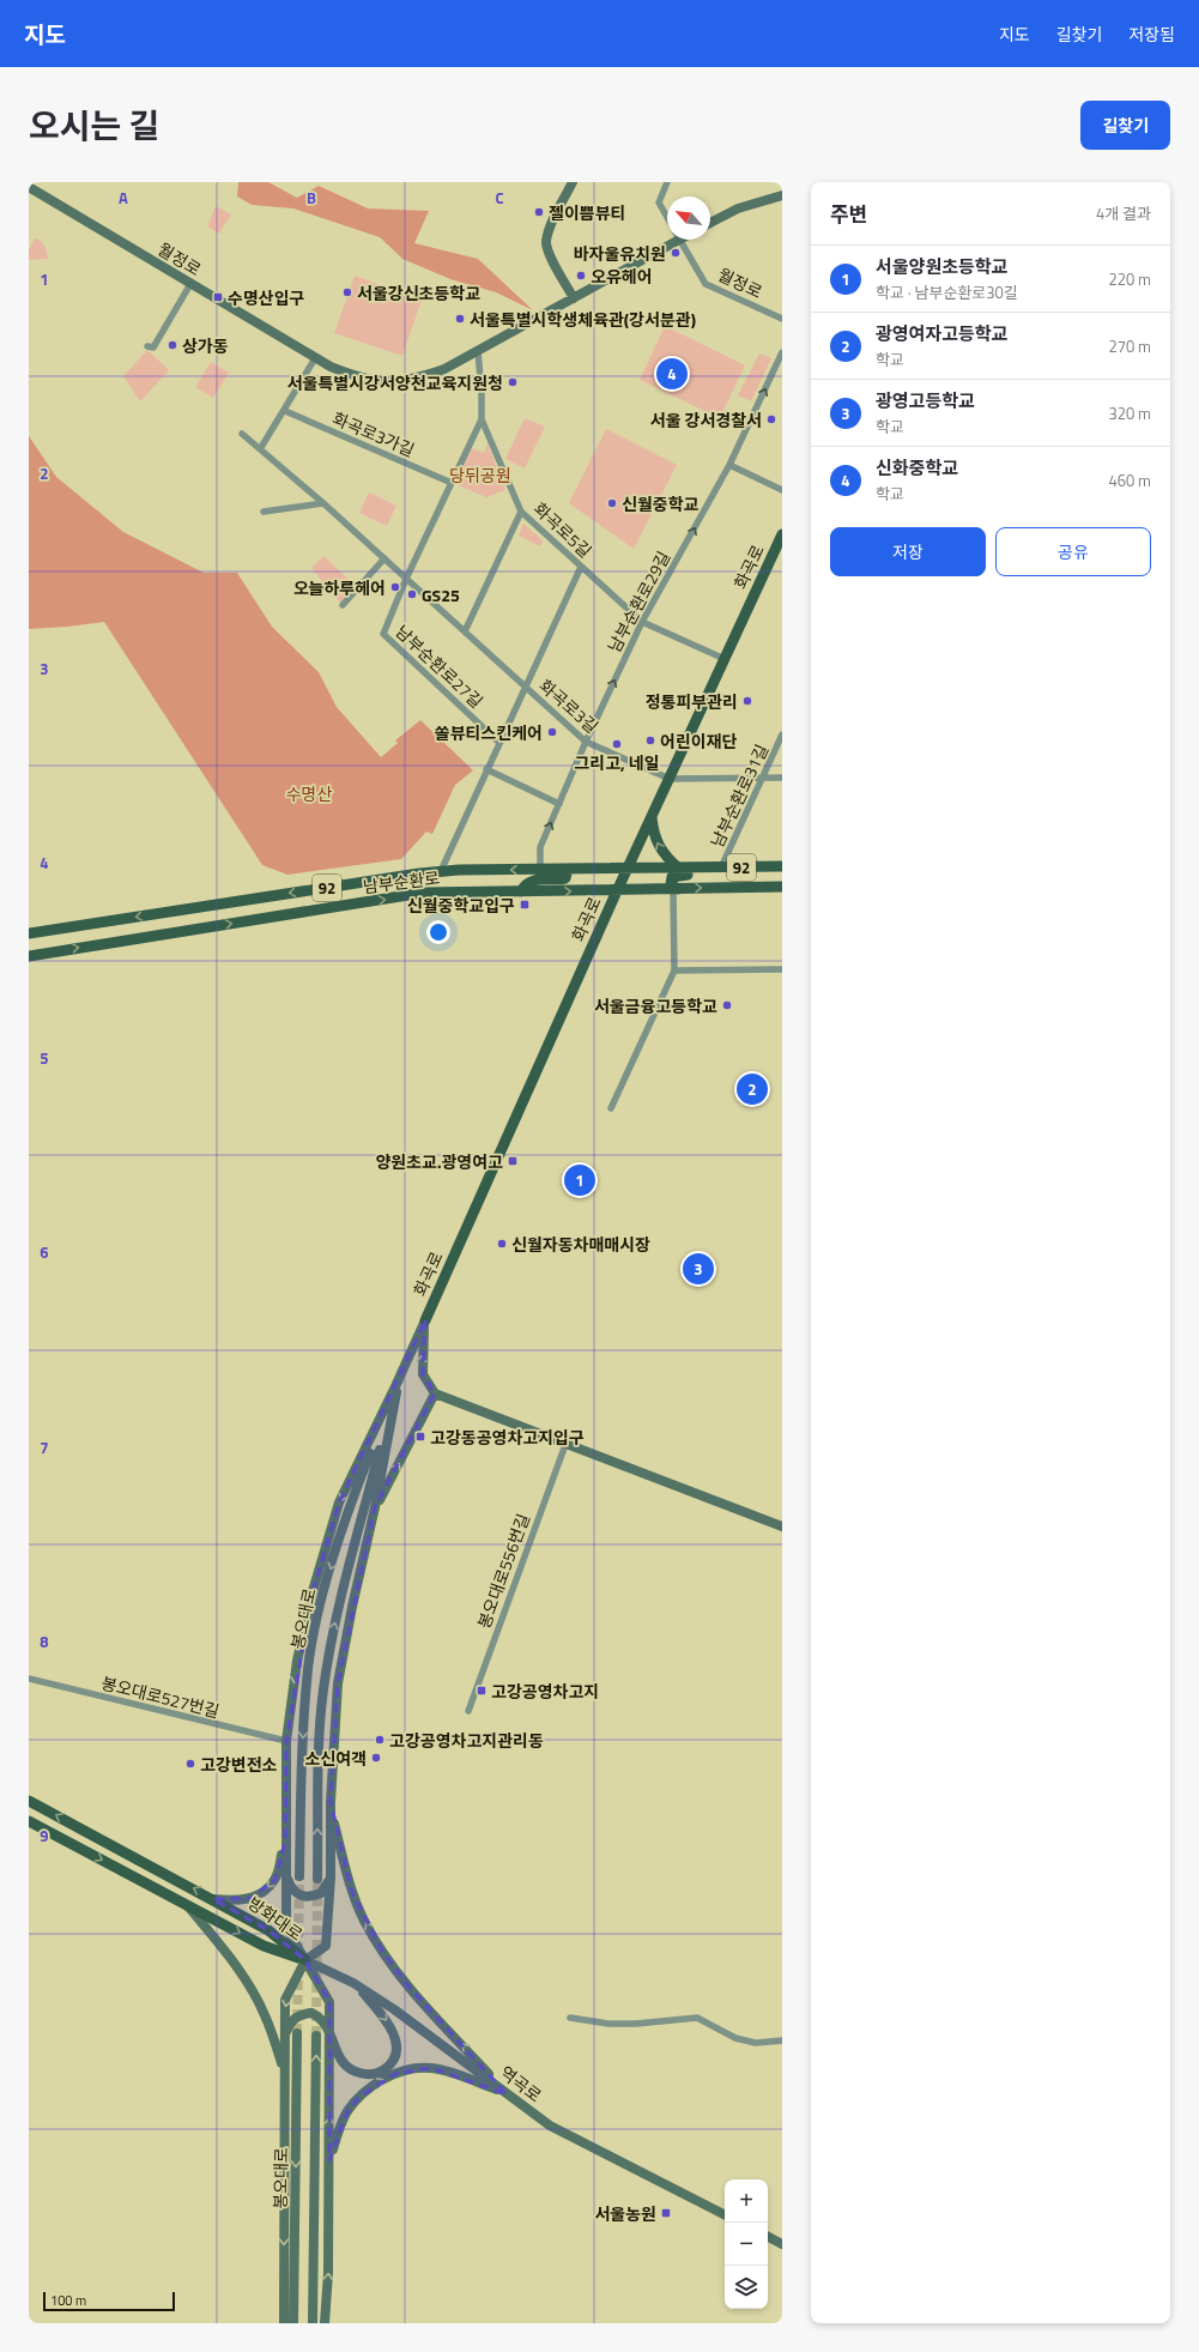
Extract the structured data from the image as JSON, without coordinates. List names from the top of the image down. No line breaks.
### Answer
{"streets":{"main road":["화곡로","92","남부순환로","방화대로"],"street":["월정로","화곡로3가길","화곡로5길","남부순환로29길","남부순환로27길","화곡로3길","남부순환로31길","봉오대로556번길","봉오대로","봉오대로527번길","역곡로"]},"crossings":[["월정로","화곡로5길"],["화곡로5길","화곡로"],["화곡로5길","남부순환로29길"],["화곡로","화곡로3길"],["화곡로","남부순환로"],["화곡로","봉오대로"],["남부순환로29길","화곡로3길"],["남부순환로29길","남부순환로"],["남부순환로27길","화곡로3길"],["남부순환로31길","남부순환로"],["방화대로","역곡로"]],"one_way":["남부순환로29길"],"parks":["당뒤공원","수명산"],"places":{"other":["젤이쁨뷰티","바자울유치원","오유헤어","서울강신초등학교","서울특별시학생체육관(강서분관)","상가동","서울특별시강서양천교육지원청","서울 강서경찰서","신월중학교","오늘하루헤어","GS25","정통피부관리","쏠뷰티스킨케어","어린이재단","그리고, 네일","서울금융고등학교","신월자동차매매시장","고강공영차고지관리동","소신여객","고강변전소"],"transit":["수명산입구","신월중학교입구","양원초교.광영여고","고강동공영차고지입구","고강공영차고지","서울농원"]},"scale_bar":"100 m","north":"top left","page":{"header":"지도","nav":["지도","길찾기","저장됨"],"title":"오시는 길","buttons":["길찾기",["저장","공유"]],"heading":["주변","4개 결과"],"list":[{"mark":"1","name":"서울양원초등학교","note":"학교 · 남부순환로30길","value":"220 m"},{"mark":"2","name":"광영여자고등학교","note":"학교","value":"270 m"},{"mark":"3","name":"광영고등학교","note":"학교","value":"320 m"},{"mark":"4","name":"신화중학교","note":"학교","value":"460 m"}],"pins":["4","2","1","3"],"map_buttons":["+","−"],"scale":"100 m"},"grid":{"columns":["A","B","C"],"rows":["1","2","3","4","5","6","7","8","9"]}}
